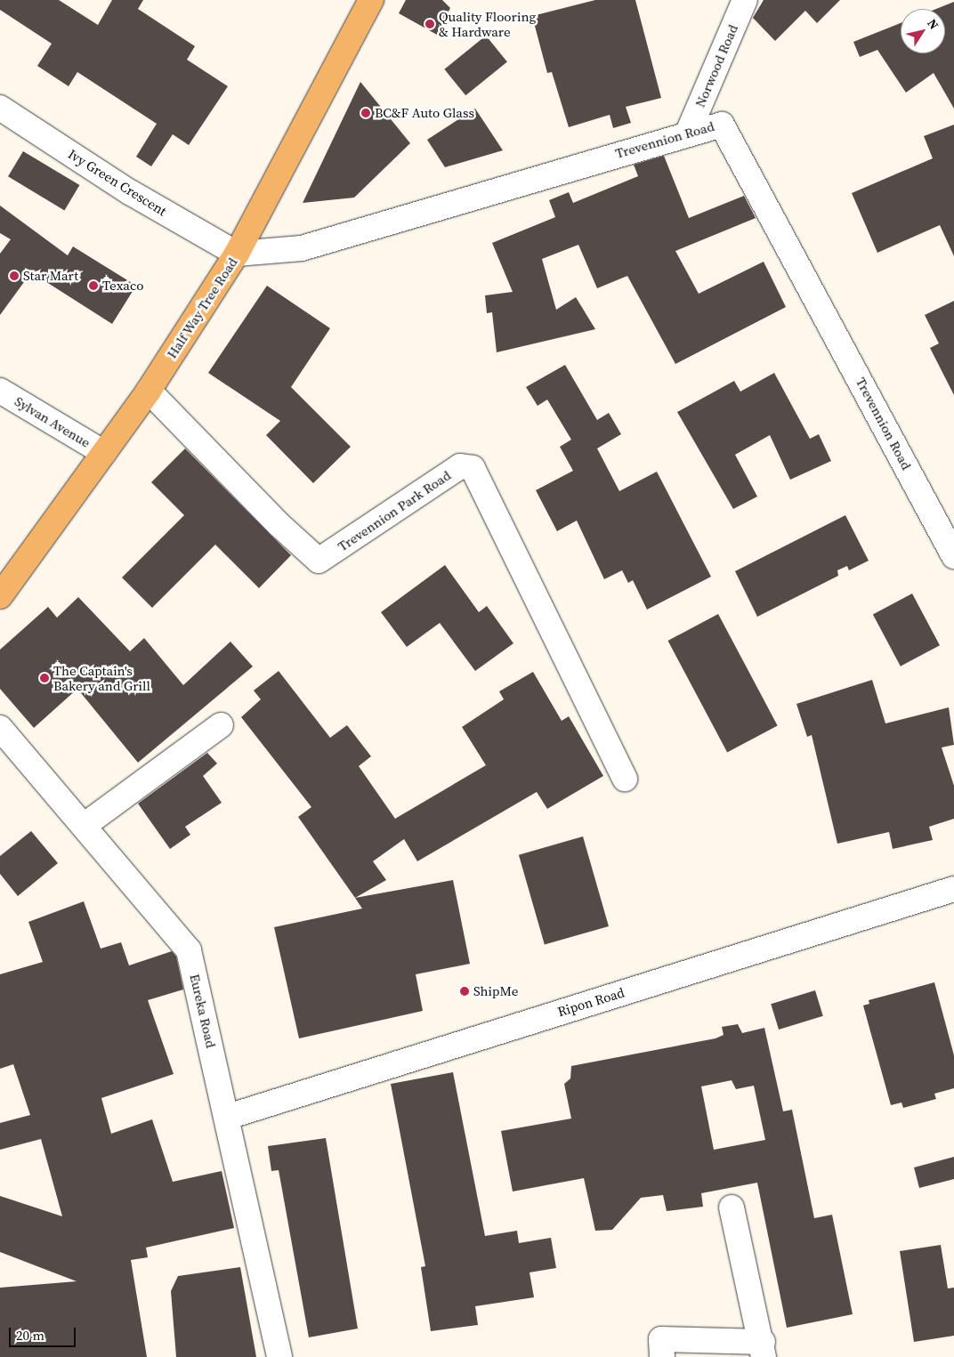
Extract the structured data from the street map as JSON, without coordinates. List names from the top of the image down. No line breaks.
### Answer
{"streets":{"main road":["Half Way Tree Road"],"street":["Norwood Road","Trevennion Road","Ivy Green Crescent","Sylvan Avenue","Trevennion Park Road","Ripon Road","Eureka Road"]},"crossings":[["Norwood Road","Trevennion Road"],["Trevennion Road","Ivy Green Crescent"],["Trevennion Road","Half Way Tree Road"],["Ivy Green Crescent","Half Way Tree Road"],["Half Way Tree Road","Sylvan Avenue"],["Half Way Tree Road","Trevennion Park Road"],["Ripon Road","Eureka Road"]],"places":["Quality Flooring & Hardware","BC&F Auto Glass","Star Mart","Texaco","The Captain's Bakery and Grill","ShipMe"],"scale_bar":"20 m","north":"top right"}
